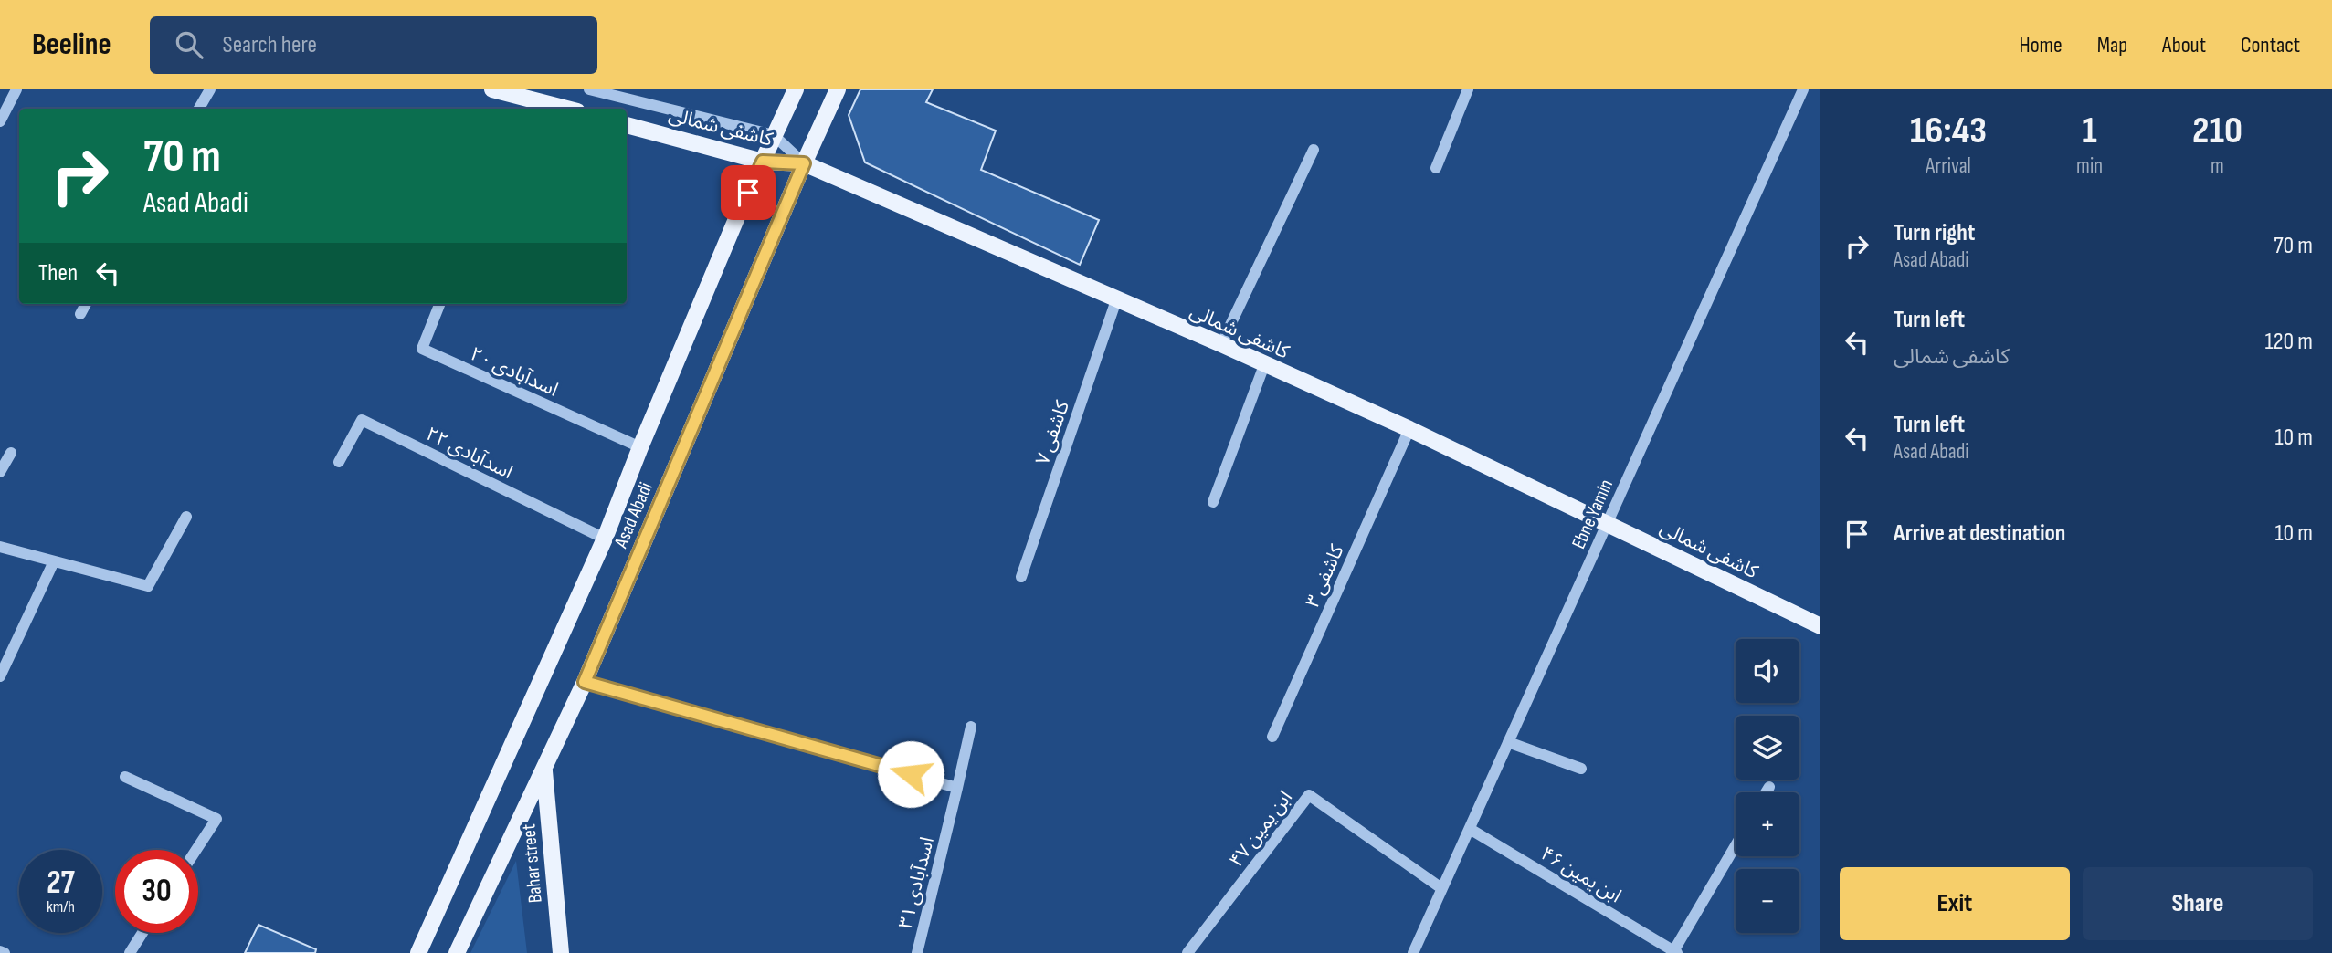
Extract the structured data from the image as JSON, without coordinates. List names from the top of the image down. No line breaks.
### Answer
{"streets":{"main road":["کاشفی شمالی","Asad Abadi","Bahar street"],"street":["اسدآبادی ۲۰","کاشفی ۷","اسدآبادی ۲۲","Ebne Yamin","کاشفی ۳","ابن یمین ۴۷","ابن یمین ۴۶","اسدآبادی ۳۱"]},"crossings":[["کاشفی شمالی","کاشفی ۷"],["کاشفی شمالی","Ebne Yamin"],["کاشفی شمالی","Asad Abadi"],["کاشفی شمالی","کاشفی ۳"],["اسدآبادی ۲۰","Asad Abadi"],["اسدآبادی ۲۲","Asad Abadi"],["Ebne Yamin","ابن یمین ۴۷"],["Ebne Yamin","ابن یمین ۴۶"],["Asad Abadi","Bahar street"]],"page":{"header":"Beeline","search":"Search here","nav":["Home","Map","About","Contact"],"eta":["16:43","Arrival","1","min","210","m"],"turn":["70 m","Asad Abadi"],"list":[{"name":"Turn right","note":"Asad Abadi","value":"70 m"},{"name":"Turn left","note":"کاشفی شمالی","value":"120 m"},{"name":"Turn left","note":"Asad Abadi","value":"10 m"},{"name":"Arrive at destination","value":"10 m"}],"then":"Then","map_buttons":["+","−"],"speed":"27 km/h","limit":"30","buttons":["Exit","Share"]}}
